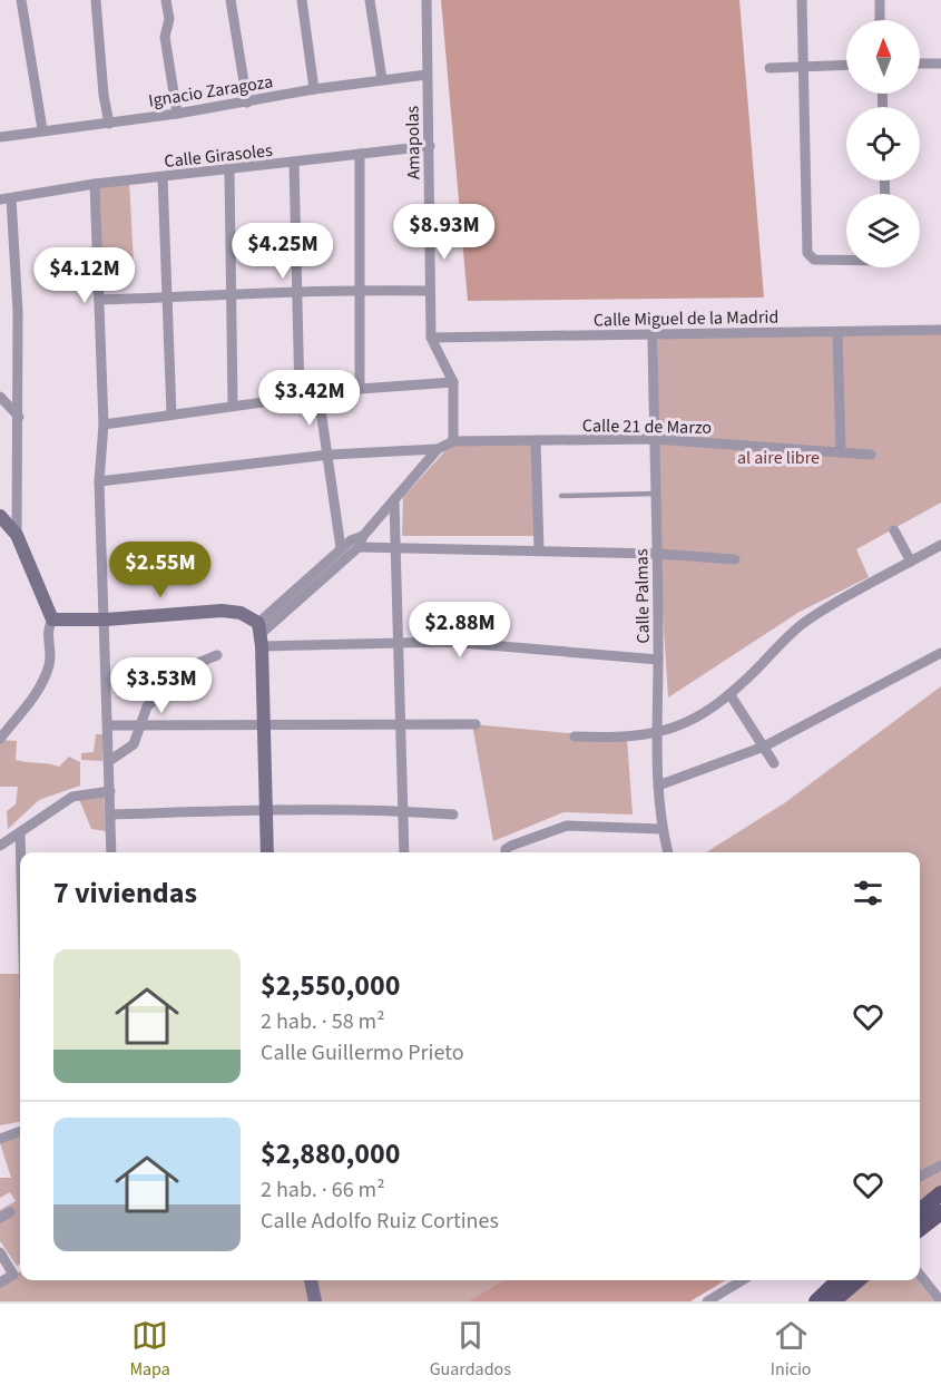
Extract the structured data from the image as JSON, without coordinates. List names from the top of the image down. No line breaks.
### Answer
{"streets":{"street":["Ignacio Zaragoza","Amapolas","Calle Girasoles","Calle Miguel de la Madrid","Calle 21 de Marzo","Calle Palmas"]},"crossings":[["Ignacio Zaragoza","Amapolas"],["Amapolas","Calle Girasoles"],["Amapolas","Calle Miguel de la Madrid"],["Amapolas","Calle 21 de Marzo"],["Calle Miguel de la Madrid","Calle Palmas"],["Calle 21 de Marzo","Calle Palmas"]],"parks":["al aire libre"],"north":"top","page":{"price":["$8.93M","$4.25M","$4.12M","$3.42M","$2.55M","$2.88M","$3.53M"],"heading":"7 viviendas","list":[{"name":"$2,550,000","note":"2 hab. · 58 m² · Calle Guillermo Prieto"},{"name":"$2,880,000","note":"2 hab. · 66 m² · Calle Adolfo Ruiz Cortines"}],"tabs":["Mapa","Guardados","Inicio"]}}
